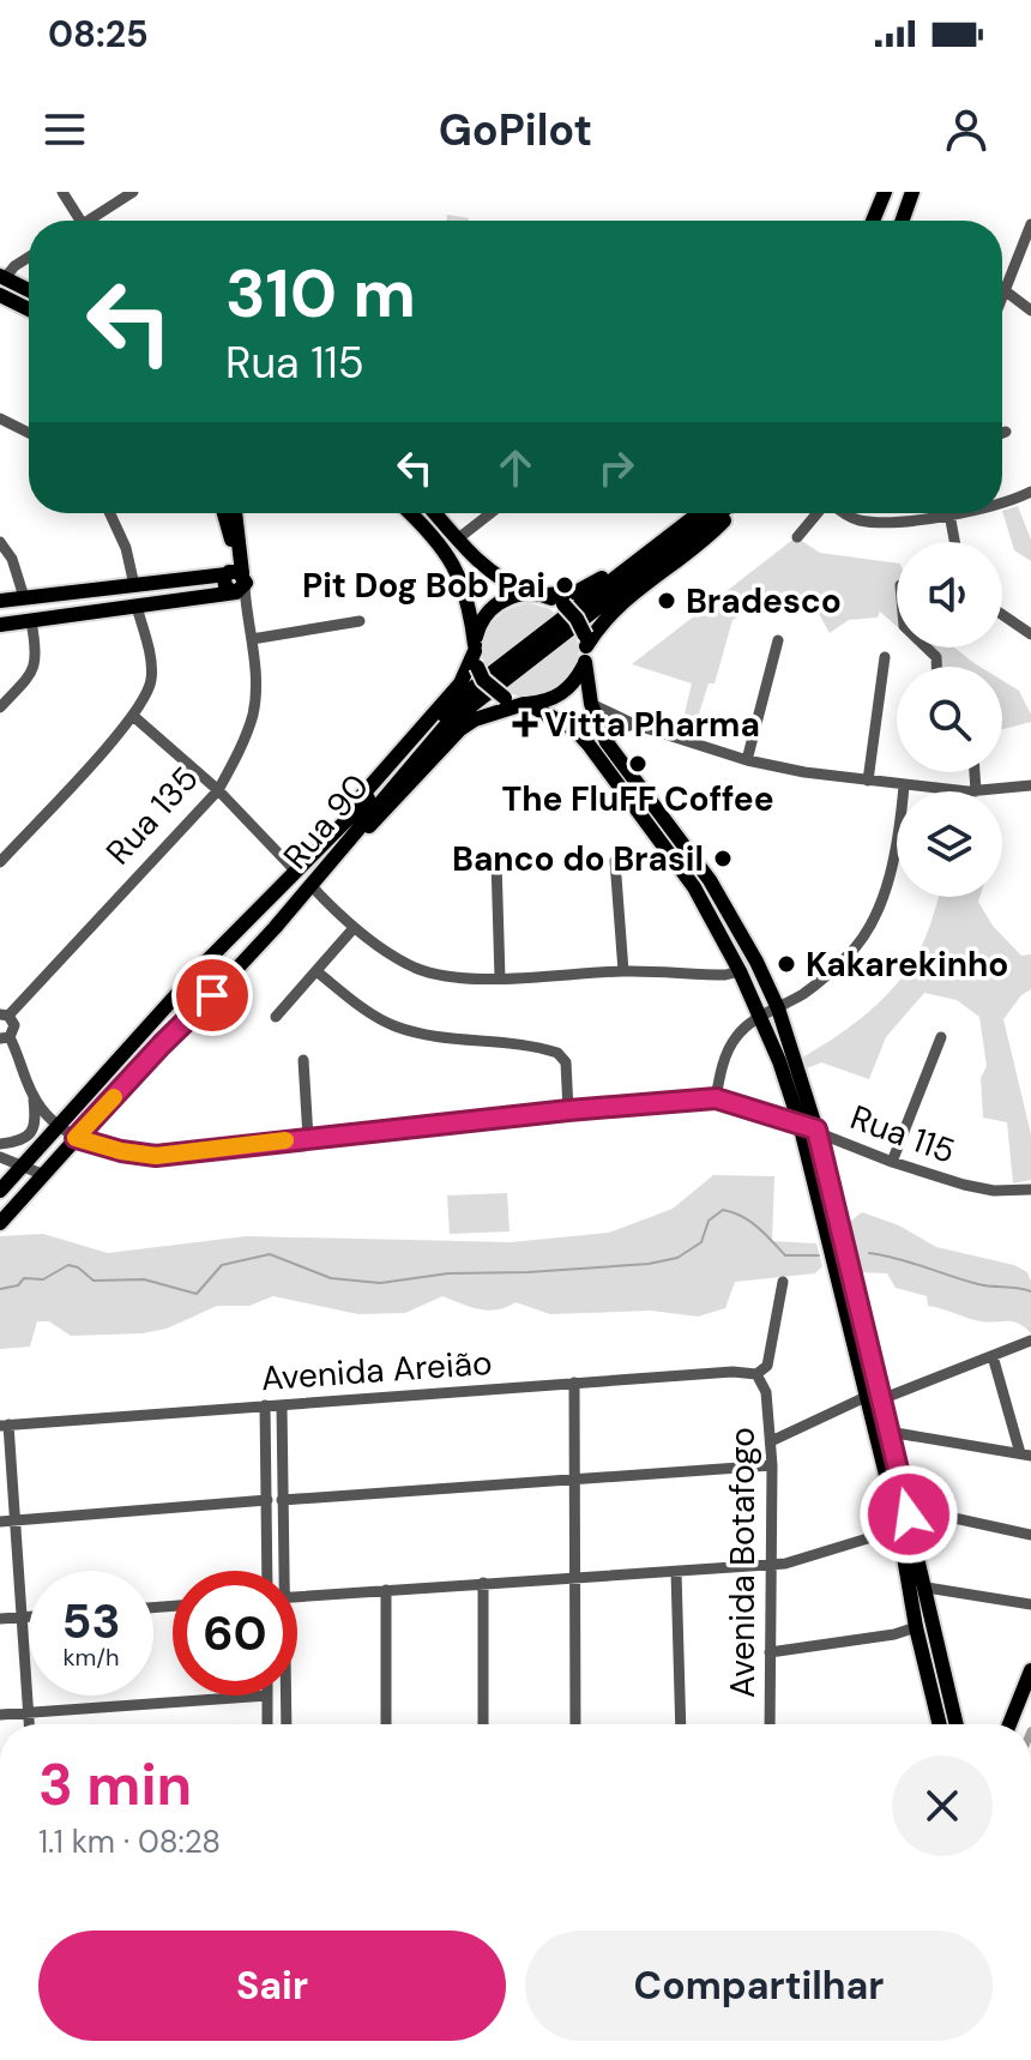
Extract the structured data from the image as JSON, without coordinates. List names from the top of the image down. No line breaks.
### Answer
{"streets":{"main road":["Rua 135","Rua 90"],"street":["Rua 115","Avenida Areião","Avenida Botafogo"]},"crossings":[["Rua 90","Rua 115"],["Avenida Areião","Avenida Botafogo"]],"places":{"other":["Pit Dog Bob Pai","Bradesco","The FluFF Coffee","Banco do Brasil","Kakarekinho"],"health":["Vitta Pharma"]},"page":{"status":"08:25","header":"GoPilot","turn":["310 m","Rua 115"],"speed":"53 km/h","limit":"60","heading":["3 min","1.1 km · 08:28"],"buttons":["Sair","Compartilhar"]}}
